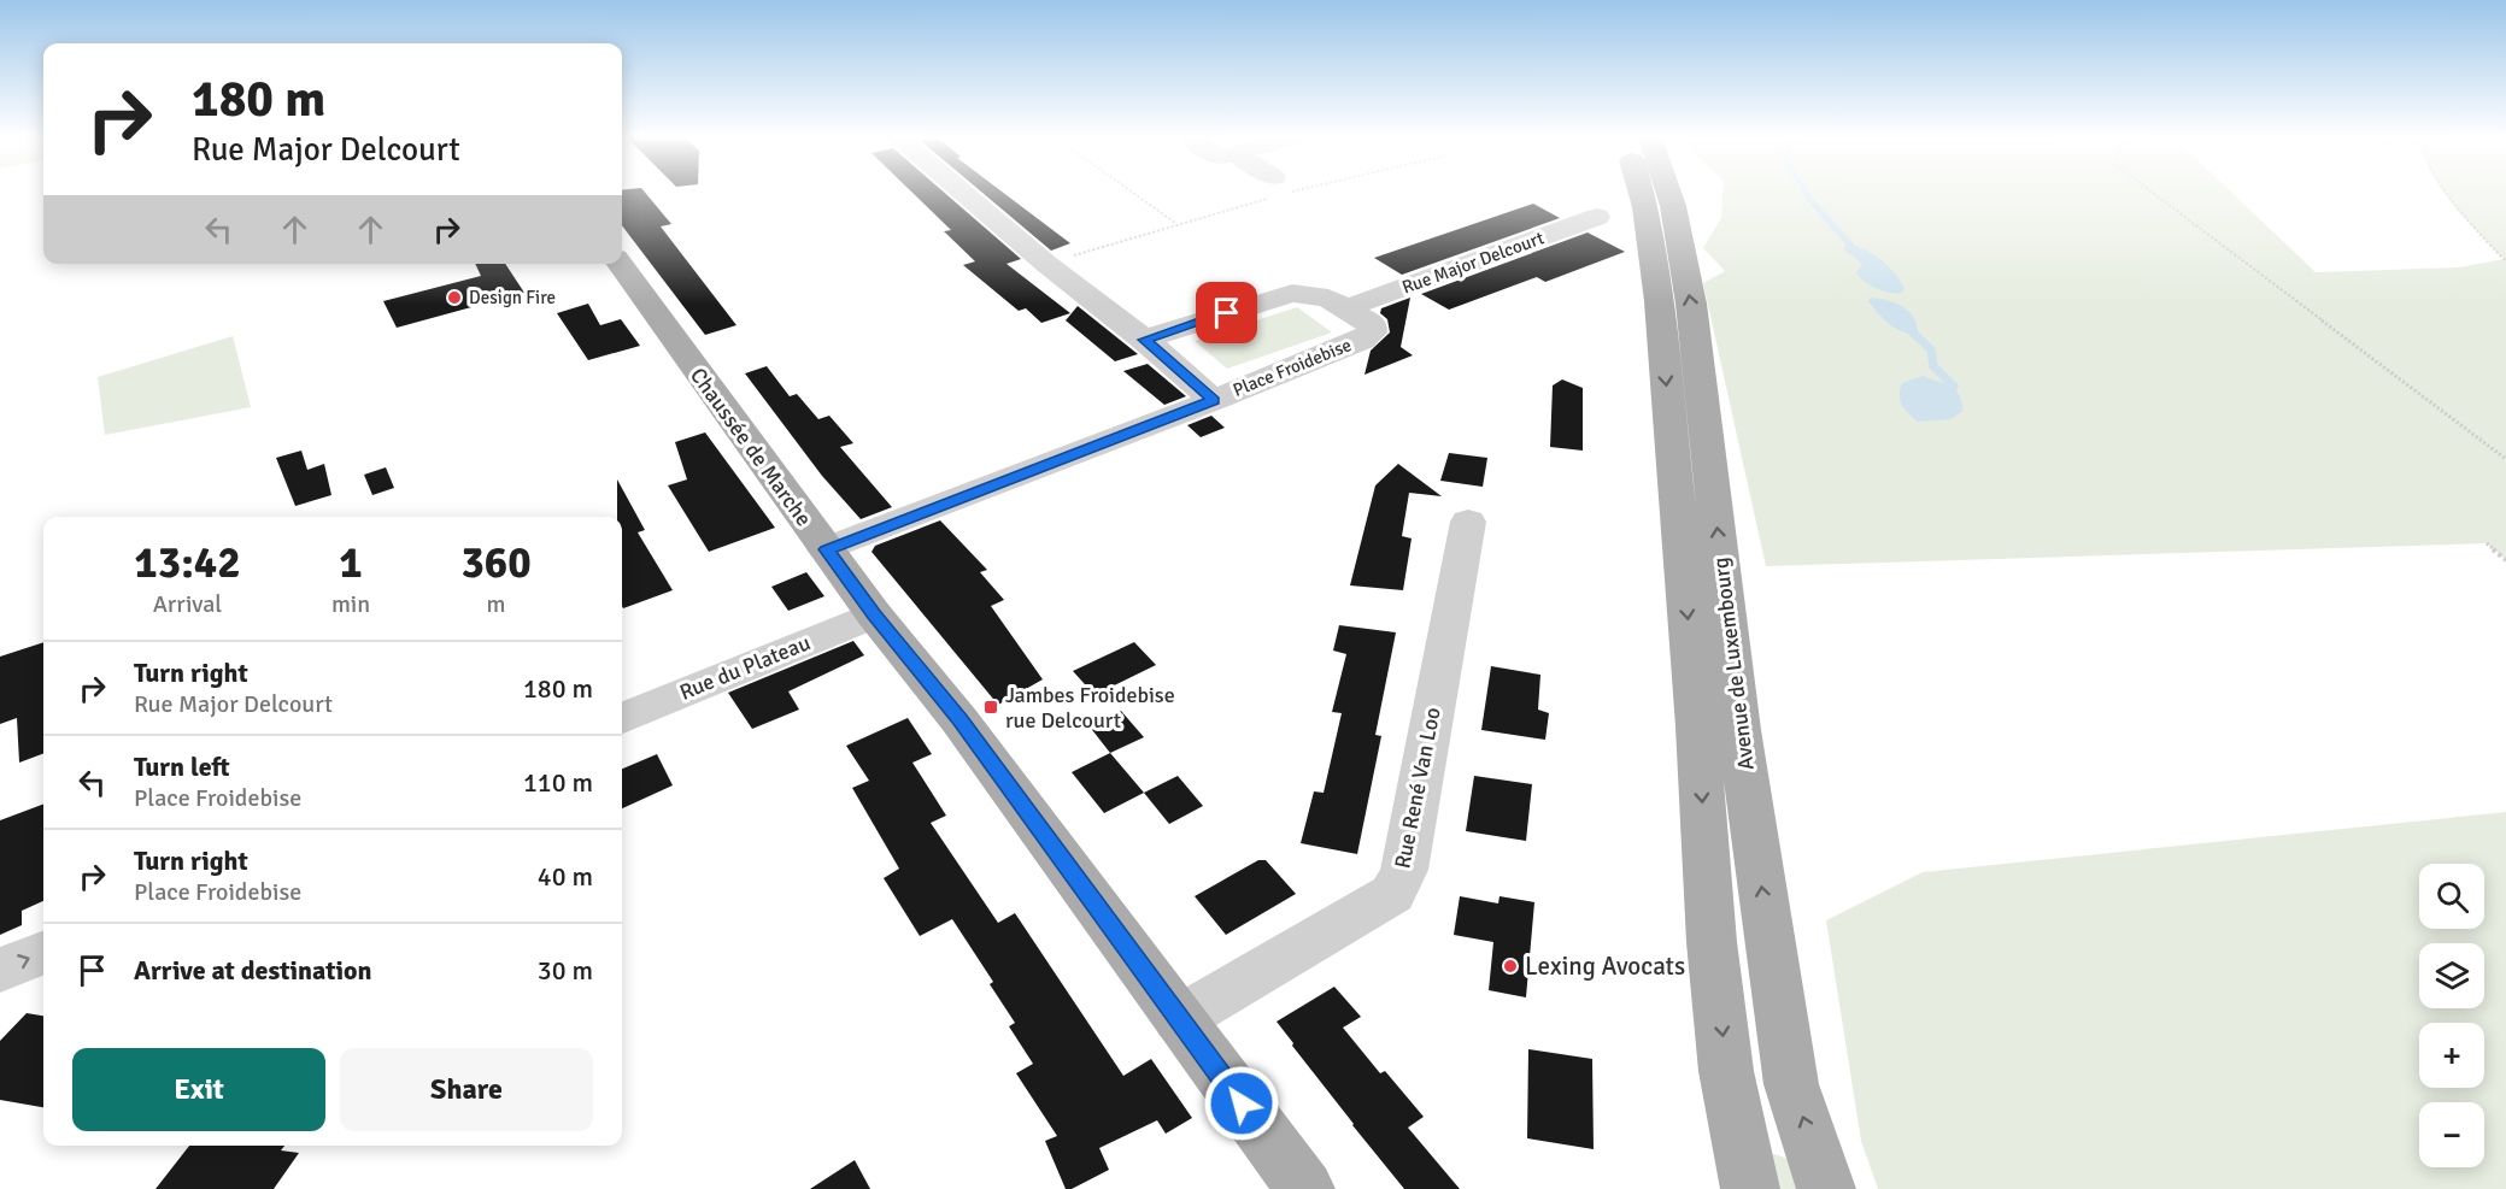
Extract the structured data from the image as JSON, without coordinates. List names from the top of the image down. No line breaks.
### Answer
{"streets":{"main road":["Chaussée de Marche","Avenue de Luxembourg"],"street":["Rue Major Delcourt","Place Froidebise","Rue du Plateau","Rue René Van Loo"]},"crossings":[["Rue Major Delcourt","Place Froidebise"],["Chaussée de Marche","Rue du Plateau"],["Chaussée de Marche","Rue René Van Loo"]],"places":{"other":["Design Fire","Lexing Avocats"],"transit":["Jambes Froidebise rue Delcourt"]},"page":{"turn":["180 m","Rue Major Delcourt"],"eta":["13:42","Arrival","1","min","360","m"],"list":[{"name":"Turn right","note":"Rue Major Delcourt","value":"180 m"},{"name":"Turn left","note":"Place Froidebise","value":"110 m"},{"name":"Turn right","note":"Place Froidebise","value":"40 m"},{"name":"Arrive at destination","value":"30 m"}],"map_buttons":["+","−"],"buttons":["Exit","Share"]}}
